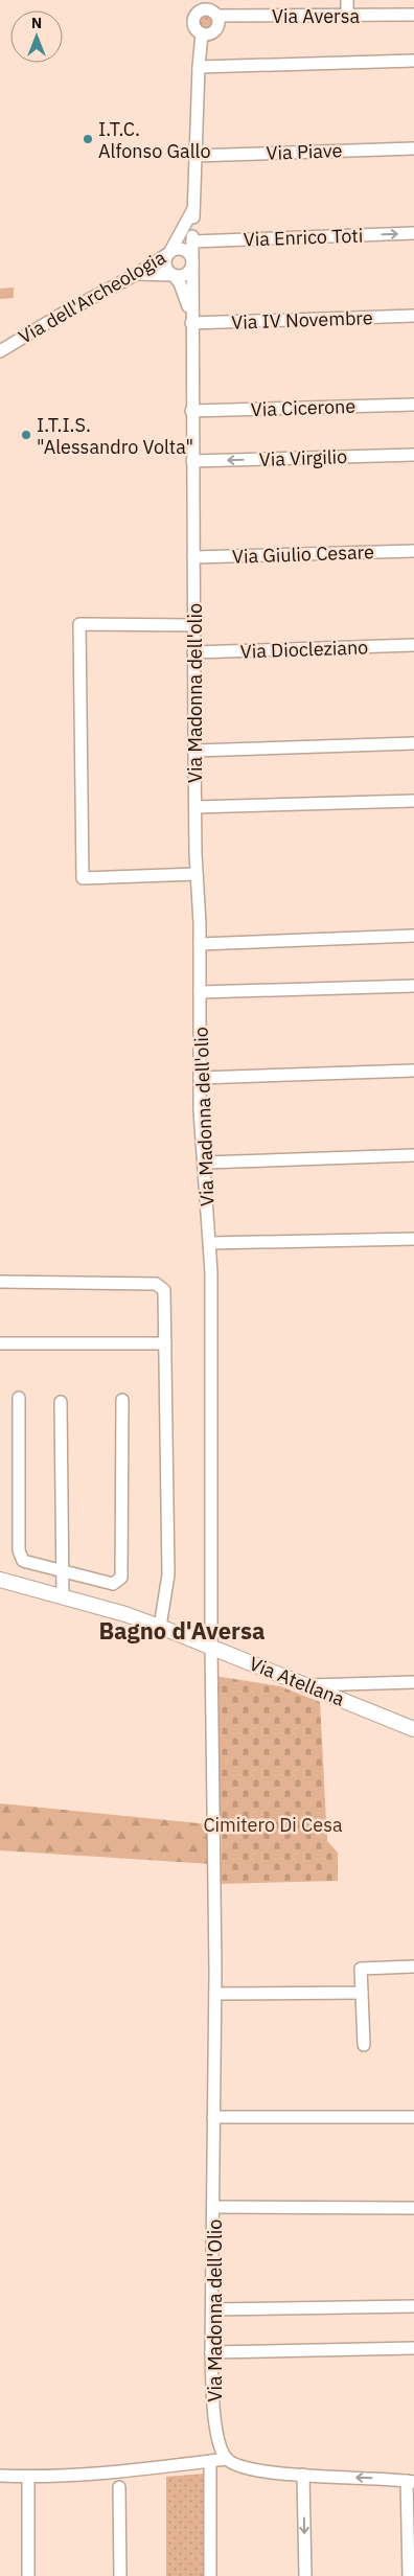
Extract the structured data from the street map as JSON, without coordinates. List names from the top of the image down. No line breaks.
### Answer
{"streets":{"main road":["Via Atellana"],"street":["Via Aversa","Via Piave","Via Enrico Toti","Via dell'Archeologia","Via IV Novembre","Via Cicerone","Via Virgilio","Via Giulio Cesare","Via Diocleziano","Via Madonna dell'olio","Via Madonna dell'Olio"]},"crossings":[["Via Aversa","Via dell'Archeologia"],["Via Piave","Via dell'Archeologia"],["Via Enrico Toti","Via dell'Archeologia"],["Via Enrico Toti","Via Madonna dell'olio"],["Via dell'Archeologia","Via Madonna dell'olio"],["Via IV Novembre","Via Madonna dell'olio"],["Via Cicerone","Via Madonna dell'olio"],["Via Virgilio","Via Madonna dell'olio"],["Via Giulio Cesare","Via Madonna dell'olio"],["Via Diocleziano","Via Madonna dell'olio"],["Via Madonna dell'olio","Via Atellana"],["Via Madonna dell'olio","Via Madonna dell'Olio"]],"one_way":["Via Enrico Toti","Via Virgilio"],"districts":["Bagno d'Aversa"],"parks":["Cimitero Di Cesa"],"places":["I.T.C. Alfonso Gallo","I.T.I.S. \"Alessandro Volta\""],"north":"top"}
